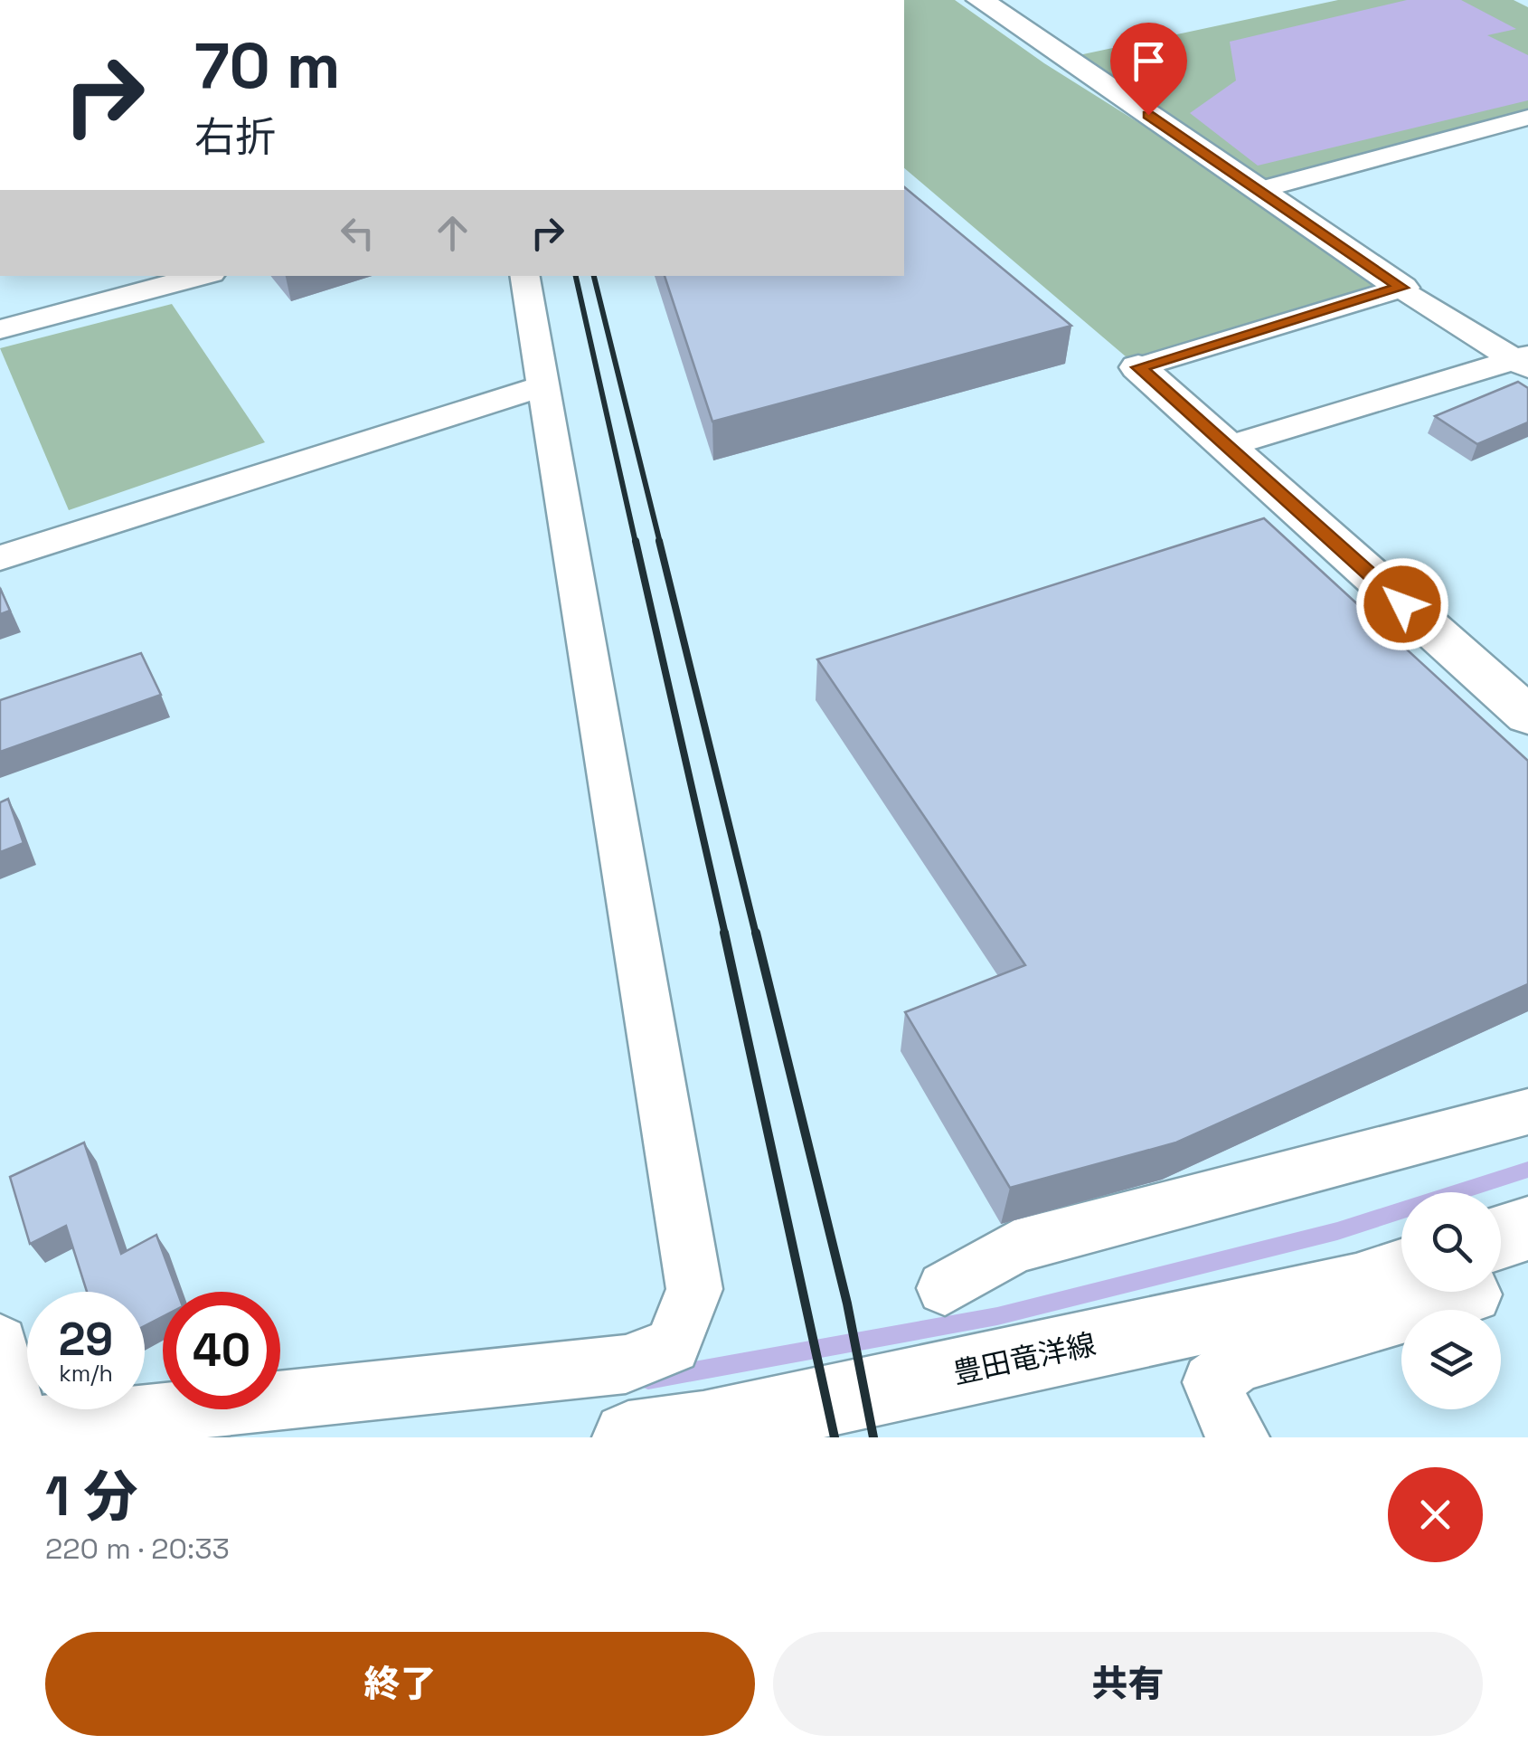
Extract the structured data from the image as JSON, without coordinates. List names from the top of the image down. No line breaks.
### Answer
{"streets":{"street":["豊田竜洋線"]},"page":{"turn":["70 m","右折"],"speed":"29 km/h","limit":"40","heading":["1 分","220 m · 20:33"],"buttons":["終了","共有"]}}
